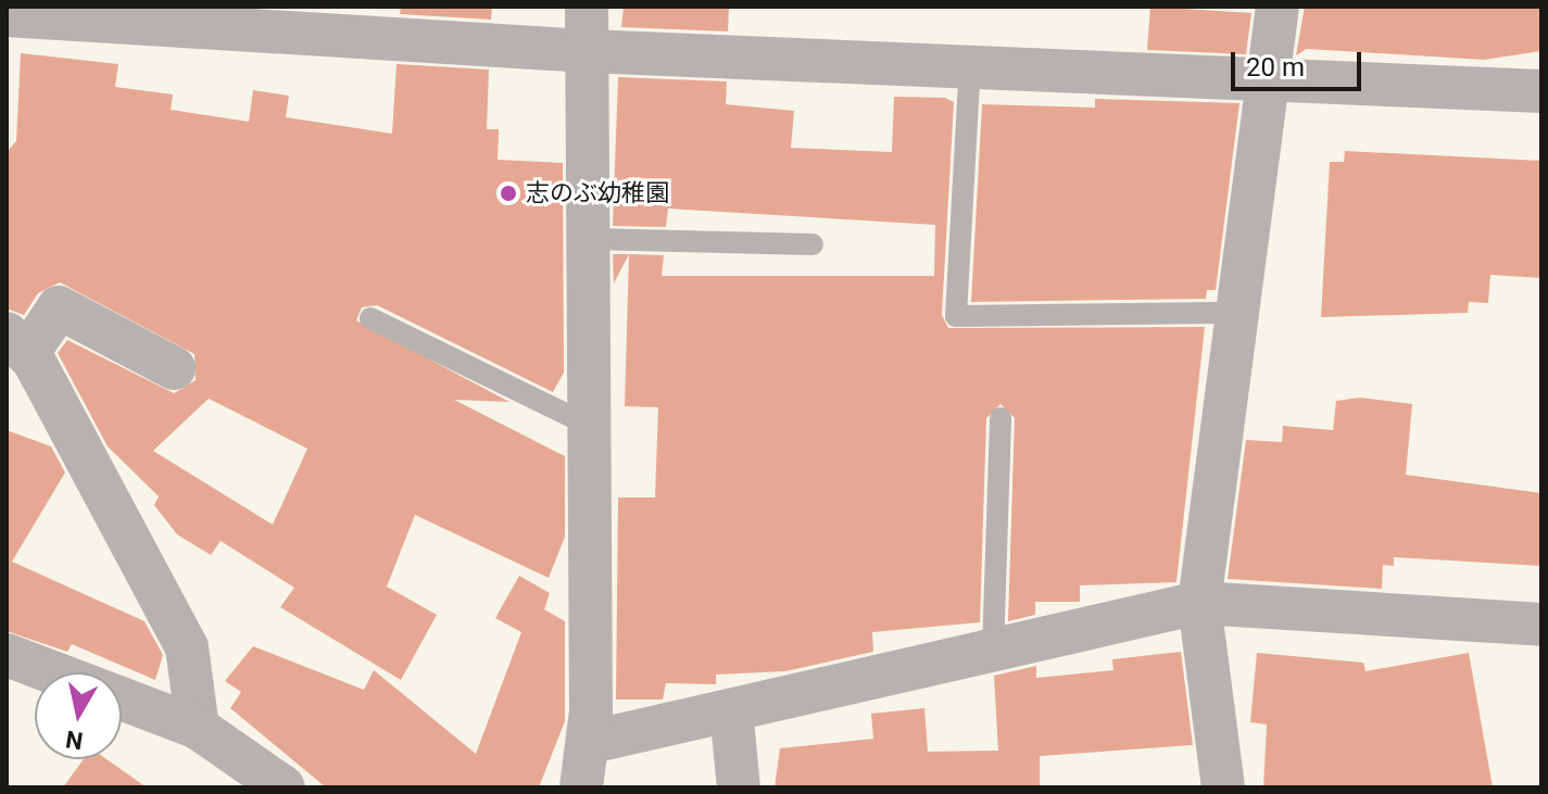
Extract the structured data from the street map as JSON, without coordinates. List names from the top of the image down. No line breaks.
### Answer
{"places":["志のぶ幼稚園"],"scale_bar":"20 m","north":"bottom"}
